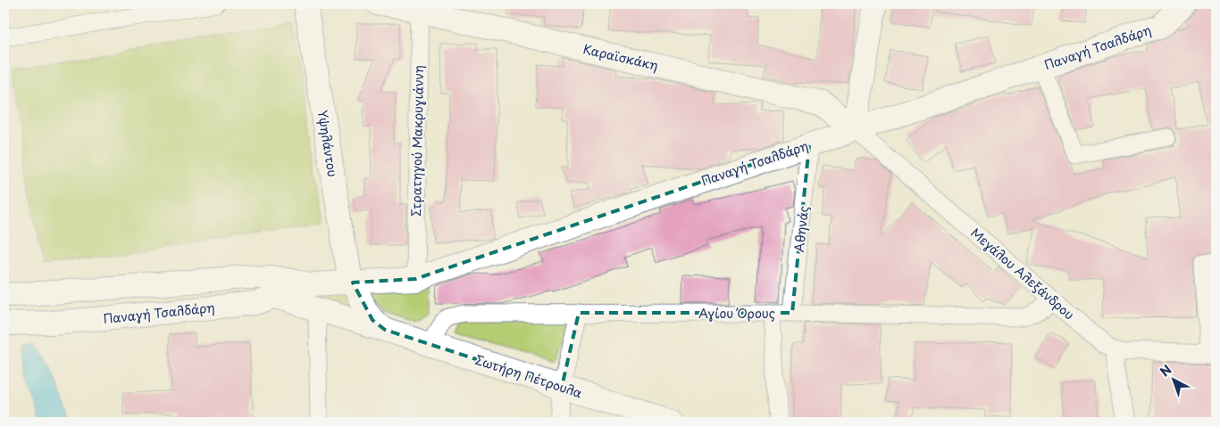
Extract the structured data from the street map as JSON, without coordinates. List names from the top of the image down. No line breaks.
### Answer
{"streets":{"street":["Παναγή Τσαλδάρη","Καραϊσκάκη","Στρατηγού Μακρυγιάννη","Υψηλάντου","Αθηνάς","Μεγάλου Αλεξάνδρου","Αγίου Όρους","Σωτήρη Πέτρουλα"]},"crossings":[["Παναγή Τσαλδάρη","Καραϊσκάκη"],["Παναγή Τσαλδάρη","Στρατηγού Μακρυγιάννη"],["Παναγή Τσαλδάρη","Υψηλάντου"],["Παναγή Τσαλδάρη","Αθηνάς"],["Παναγή Τσαλδάρη","Μεγάλου Αλεξάνδρου"],["Παναγή Τσαλδάρη","Σωτήρη Πέτρουλα"],["Καραϊσκάκη","Στρατηγού Μακρυγιάννη"],["Καραϊσκάκη","Μεγάλου Αλεξάνδρου"],["Υψηλάντου","Σωτήρη Πέτρουλα"],["Αθηνάς","Αγίου Όρους"],["Μεγάλου Αλεξάνδρου","Αγίου Όρους"],["Αγίου Όρους","Σωτήρη Πέτρουλα"]],"north":"top left"}
